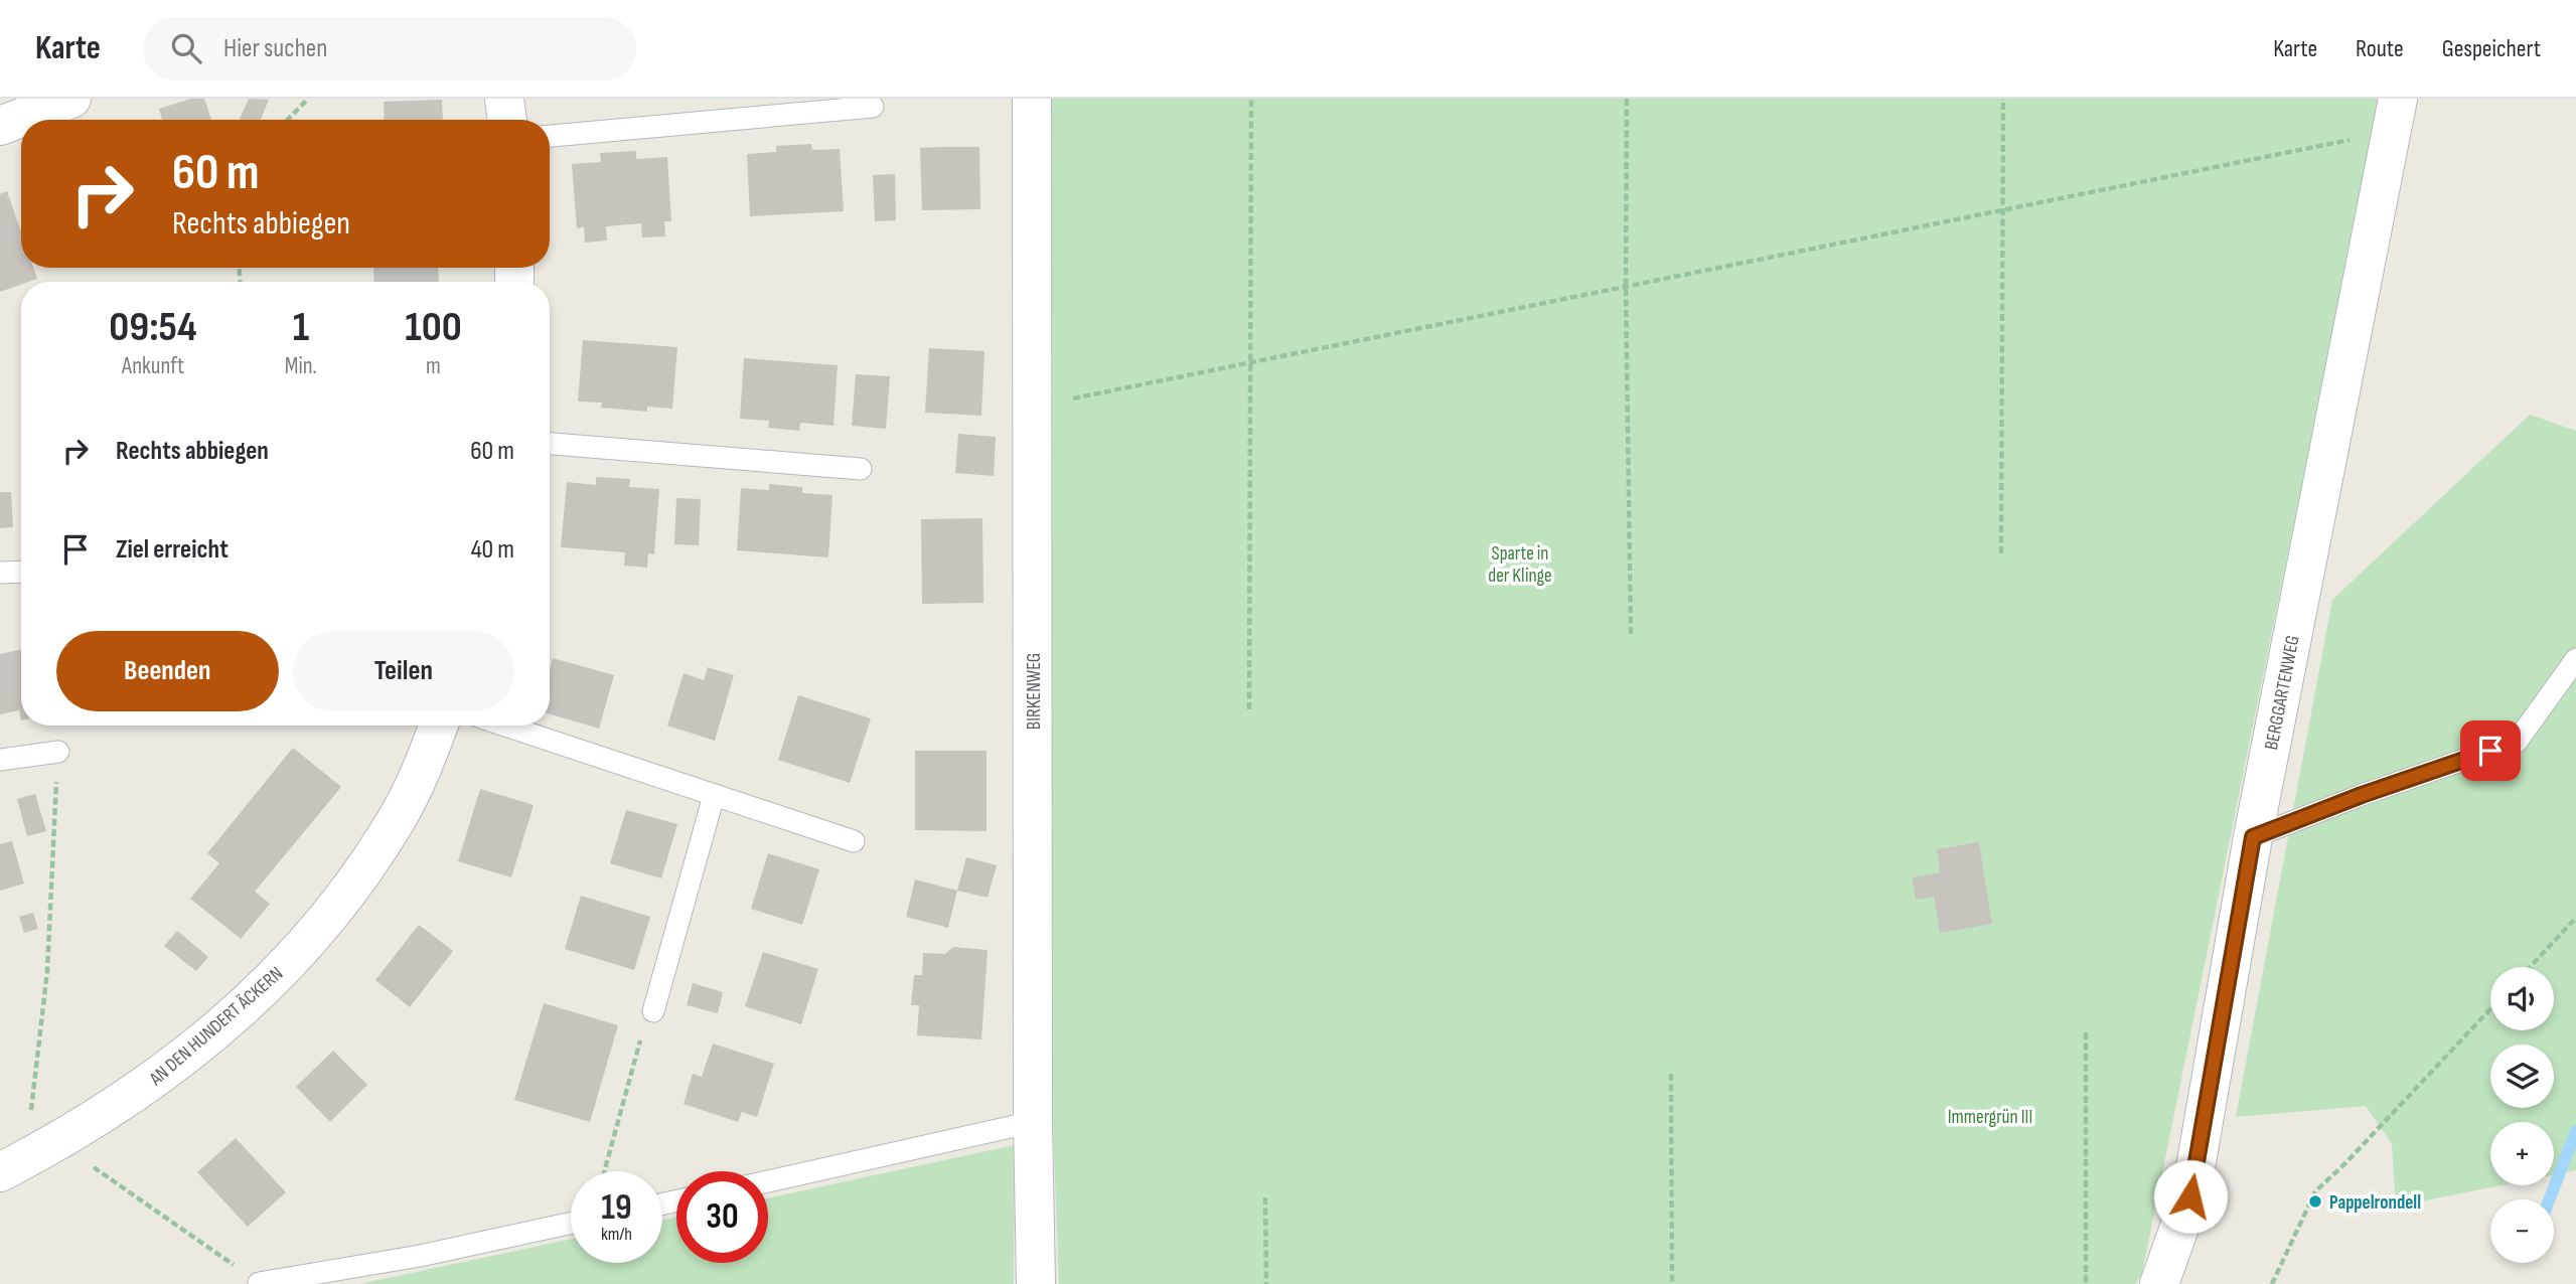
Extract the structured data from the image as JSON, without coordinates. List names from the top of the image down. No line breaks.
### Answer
{"streets":{"street":["BIRKENWEG","BERGGARTENWEG","AN DEN HUNDERT ÄCKERN"]},"parks":["Sparte in der Klinge","Immergrün III"],"places":["Pappelrondell"],"page":{"header":"Karte","search":"Hier suchen","nav":["Karte","Route","Gespeichert"],"turn":["60 m","Rechts abbiegen"],"eta":["09:54","Ankunft","1","Min.","100","m"],"list":[{"name":"Rechts abbiegen","value":"60 m"},{"name":"Ziel erreicht","value":"40 m"}],"buttons":["Beenden","Teilen"],"map_buttons":["+","−"],"speed":"19 km/h","limit":"30"}}
